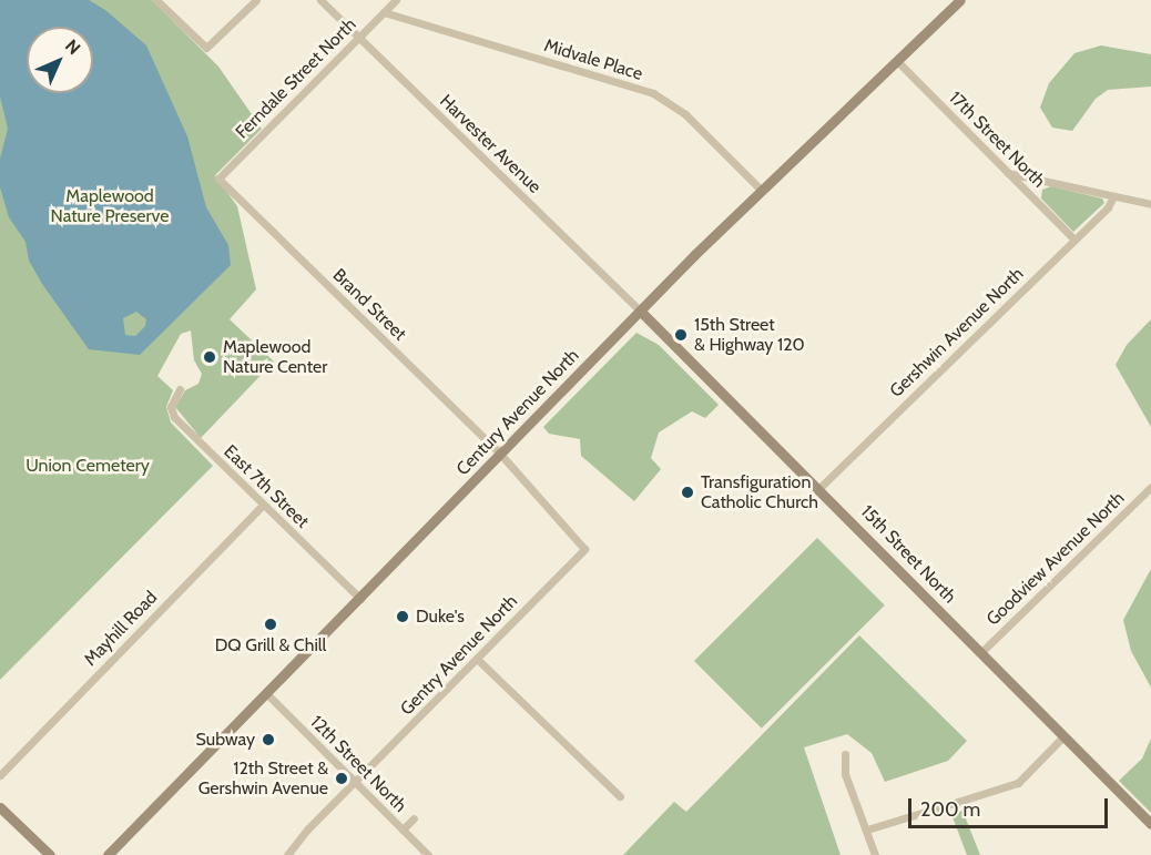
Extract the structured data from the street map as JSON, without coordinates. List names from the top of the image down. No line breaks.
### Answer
{"streets":{"main road":["Century Avenue North","15th Street North"],"street":["Midvale Place","Ferndale Street North","17th Street North","Harvester Avenue","Brand Street","Gershwin Avenue North","East 7th Street","Goodview Avenue North","Mayhill Road","Gentry Avenue North","12th Street North"]},"crossings":[["Midvale Place","Ferndale Street North"],["Midvale Place","Century Avenue North"],["Ferndale Street North","Harvester Avenue"],["Ferndale Street North","Brand Street"],["17th Street North","Gershwin Avenue North"],["17th Street North","Century Avenue North"],["Harvester Avenue","Century Avenue North"],["Harvester Avenue","15th Street North"],["Brand Street","Century Avenue North"],["Brand Street","Gentry Avenue North"],["Gershwin Avenue North","15th Street North"],["Century Avenue North","East 7th Street"],["Century Avenue North","15th Street North"],["Century Avenue North","12th Street North"],["East 7th Street","Mayhill Road"],["15th Street North","Goodview Avenue North"],["Gentry Avenue North","12th Street North"]],"parks":["Maplewood Nature Preserve","Union Cemetery"],"places":["15th Street & Highway 120","Maplewood Nature Center","Transfiguration Catholic Church","Duke's","DQ Grill & Chill","Subway","12th Street & Gershwin Avenue"],"scale_bar":"200 m","north":"top right"}
